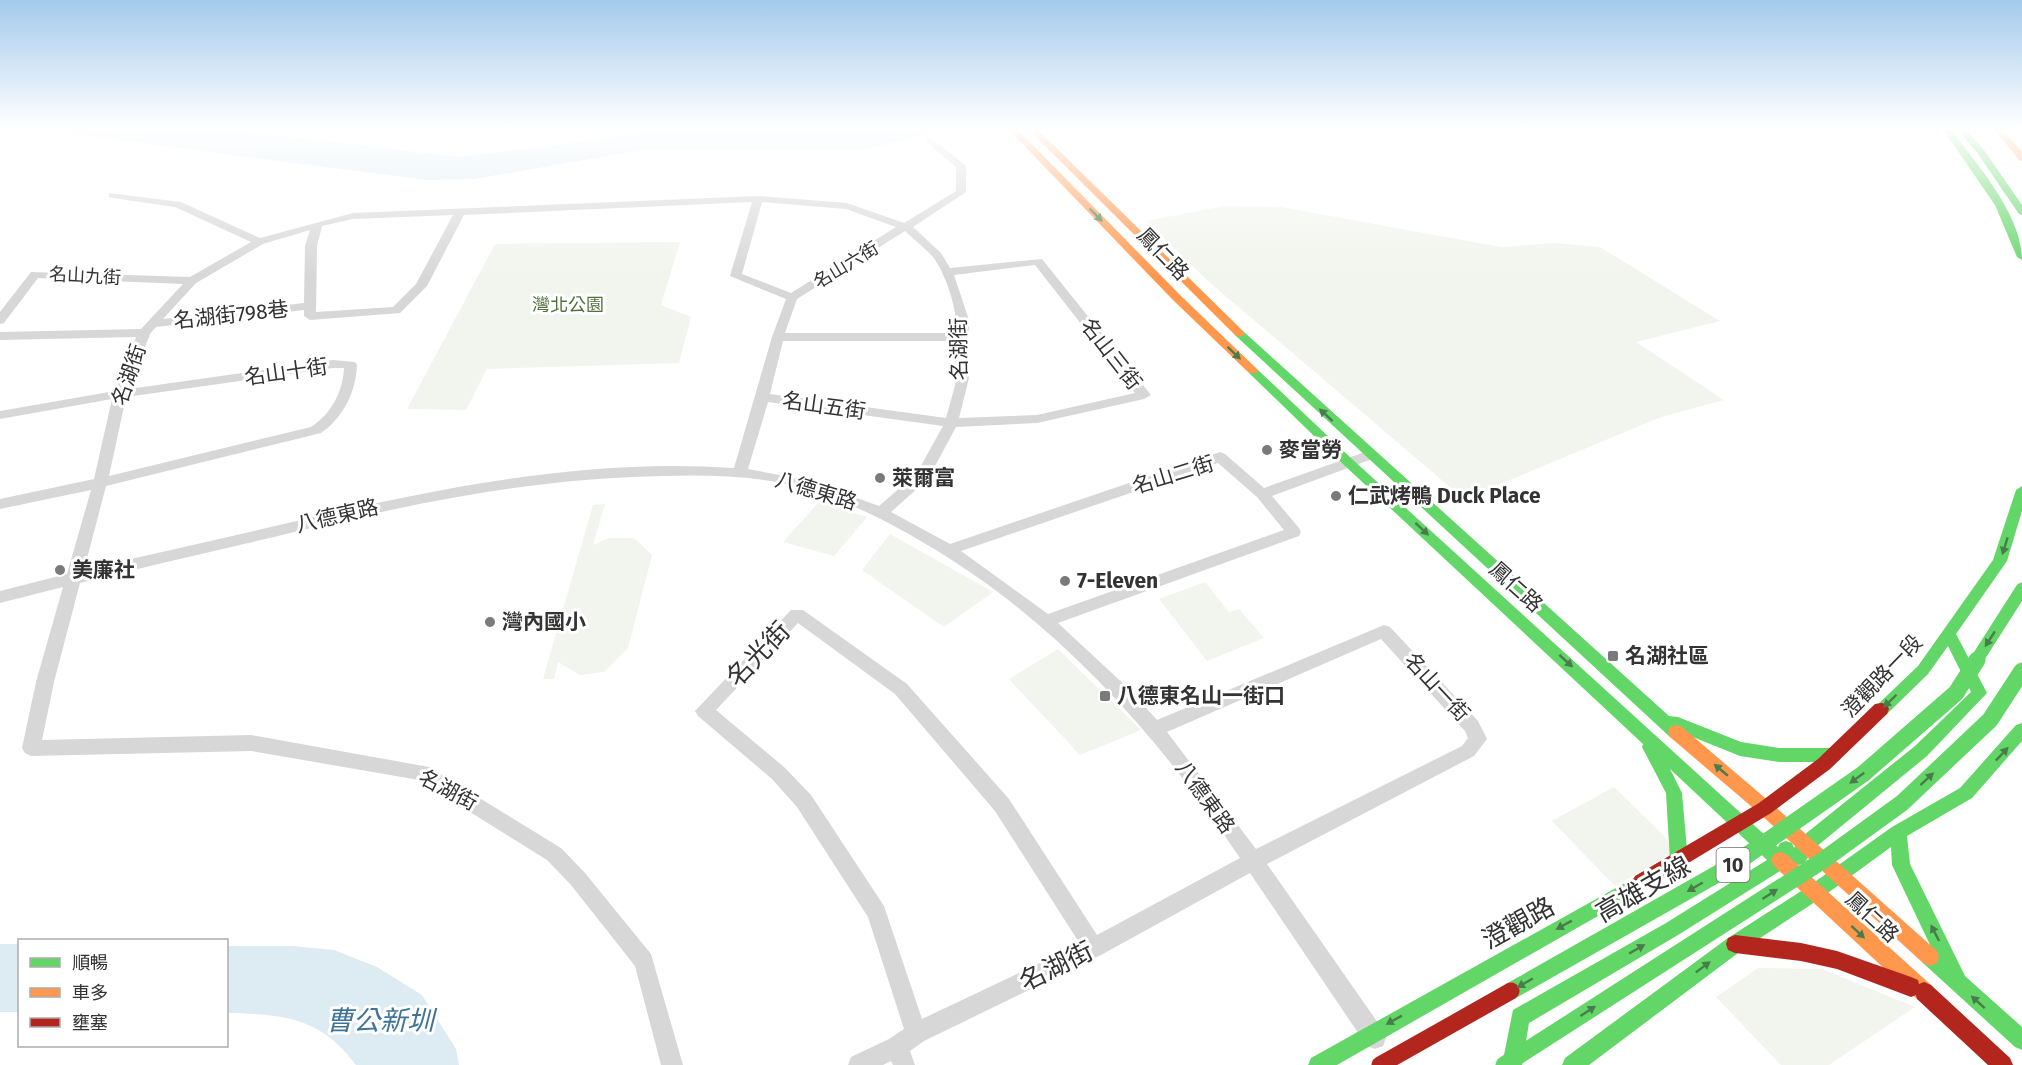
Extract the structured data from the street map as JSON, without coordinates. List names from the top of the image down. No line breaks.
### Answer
{"streets":{"main road":["鳳仁路","澄觀路一段","10","高雄支線","澄觀路"],"street":["名山六街","名山九街","名湖街798巷","名湖街","名山三街","名山十街","名山五街","名山二街","八德東路","名光街","名山一街"]},"crossings":[["鳳仁路","澄觀路一段"],["鳳仁路","澄觀路"],["名山六街","名湖街"],["名山六街","名山五街"],["名山九街","名湖街"],["名湖街798巷","名湖街"],["名湖街","名山三街"],["名湖街","名山十街"],["名湖街","名山五街"],["名湖街","八德東路"],["名湖街","名光街"],["名湖街","名山一街"],["名山三街","名山五街"],["名山二街","八德東路"],["八德東路","名山一街"],["八德東路","澄觀路"],["澄觀路一段","澄觀路"]],"water":["曹公新圳"],"parks":["灣北公園"],"places":{"other":["麥當勞","萊爾富","仁武烤鴨 Duck Place","美廉社","7-Eleven","灣內國小"],"transit":["名湖社區","八德東名山一街口"]},"legend":["順暢","車多","壅塞"]}
